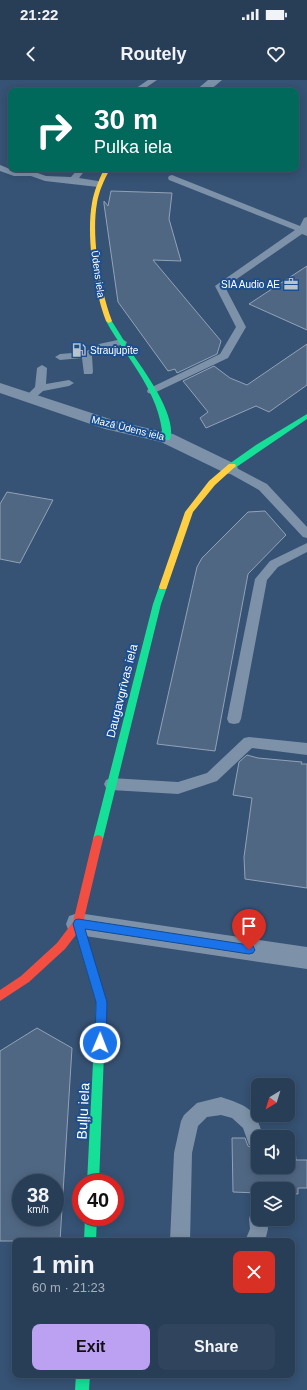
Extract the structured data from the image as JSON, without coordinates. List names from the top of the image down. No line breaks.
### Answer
{"streets":{"street":["Ūdens iela","Mazā Ūdens iela","Daugavgrīvas iela","Buļļu iela"]},"crossings":[["Ūdens iela","Mazā Ūdens iela"],["Mazā Ūdens iela","Daugavgrīvas iela"],["Daugavgrīvas iela","Buļļu iela"]],"places":{"office":["SIA Audio AE"],"fuel station":["Straujupīte"]},"north":"bottom left","page":{"status":"21:22","header":"Routely","turn":["30 m","Pulka iela"],"speed":"38 km/h","limit":"40","heading":["1 min","60 m · 21:23"],"buttons":["Exit","Share"]}}
